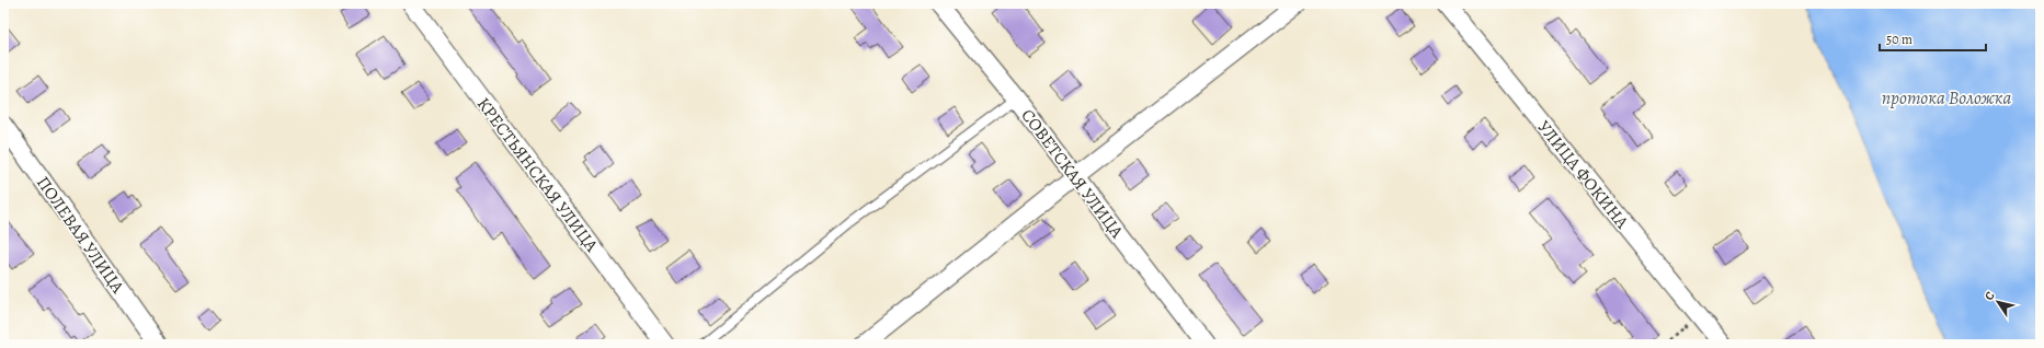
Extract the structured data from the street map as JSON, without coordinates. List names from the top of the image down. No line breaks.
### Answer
{"streets":{"street":["СОВЕТСКАЯ УЛИЦА","КРЕСТЬЯНСКАЯ УЛИЦА","УЛИЦА ФОКИНА","ПОЛЕВАЯ УЛИЦА"]},"water":["протока Воложка"],"scale_bar":"50 m","north":"top left"}
